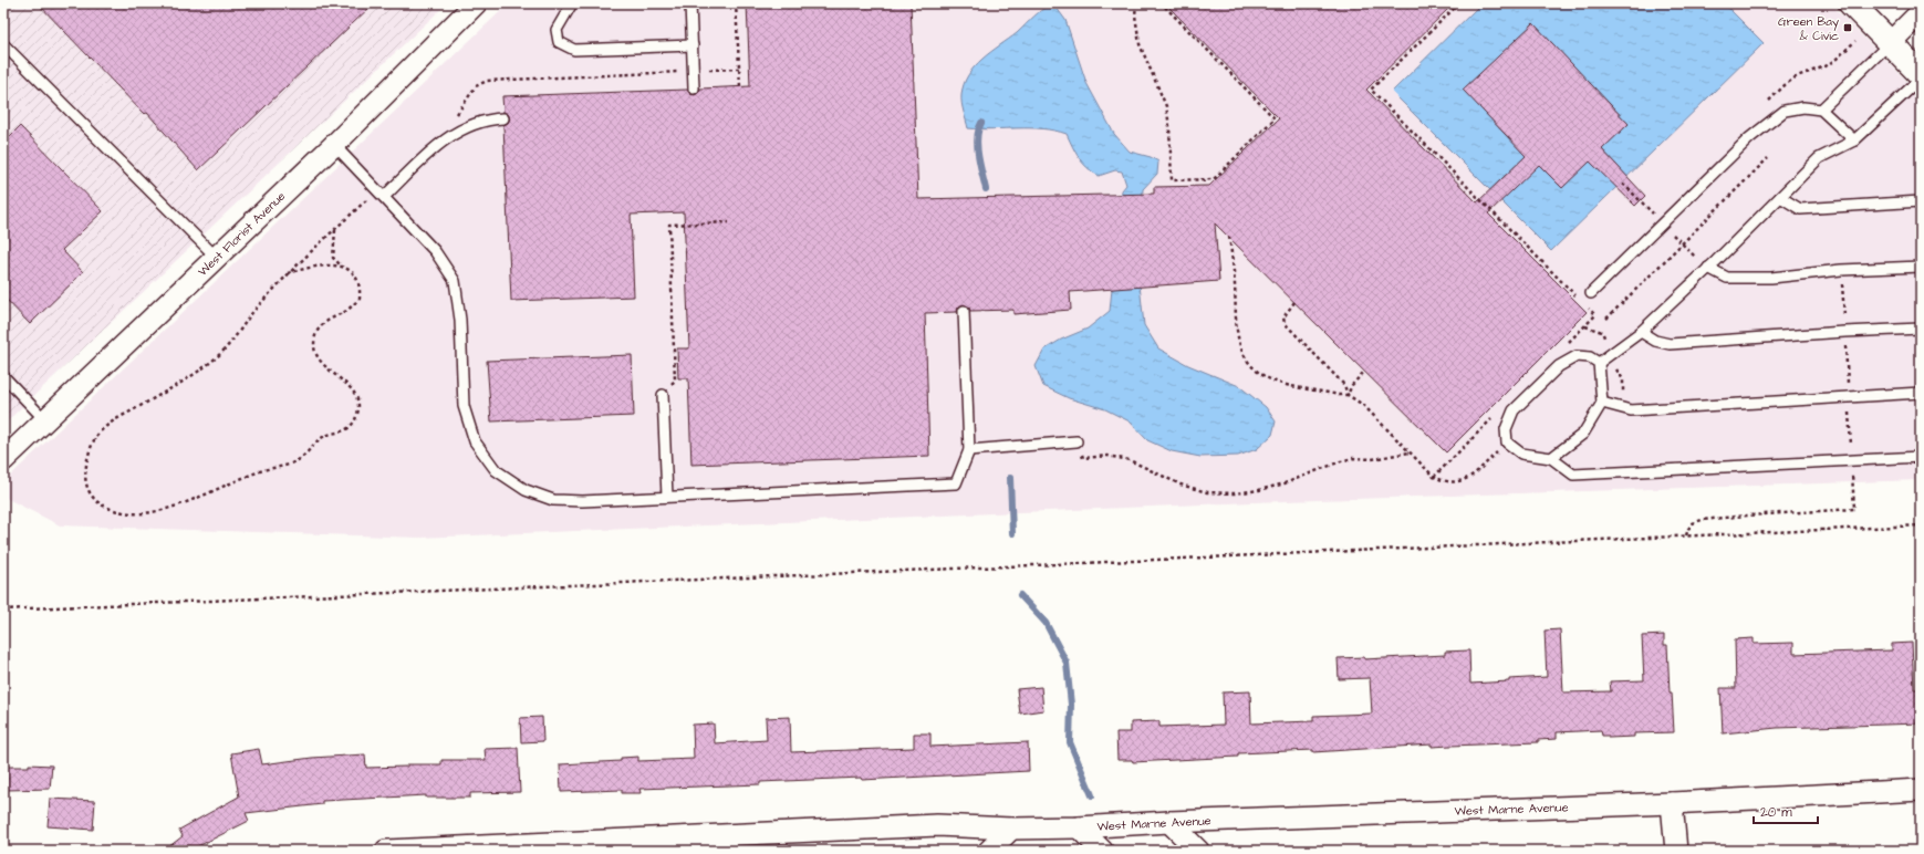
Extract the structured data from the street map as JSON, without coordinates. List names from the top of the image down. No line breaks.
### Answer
{"streets":{"street":["West Florist Avenue","West Marne Avenue"]},"places":{"transit":["Green Bay & Civic"]},"scale_bar":"20 m"}
